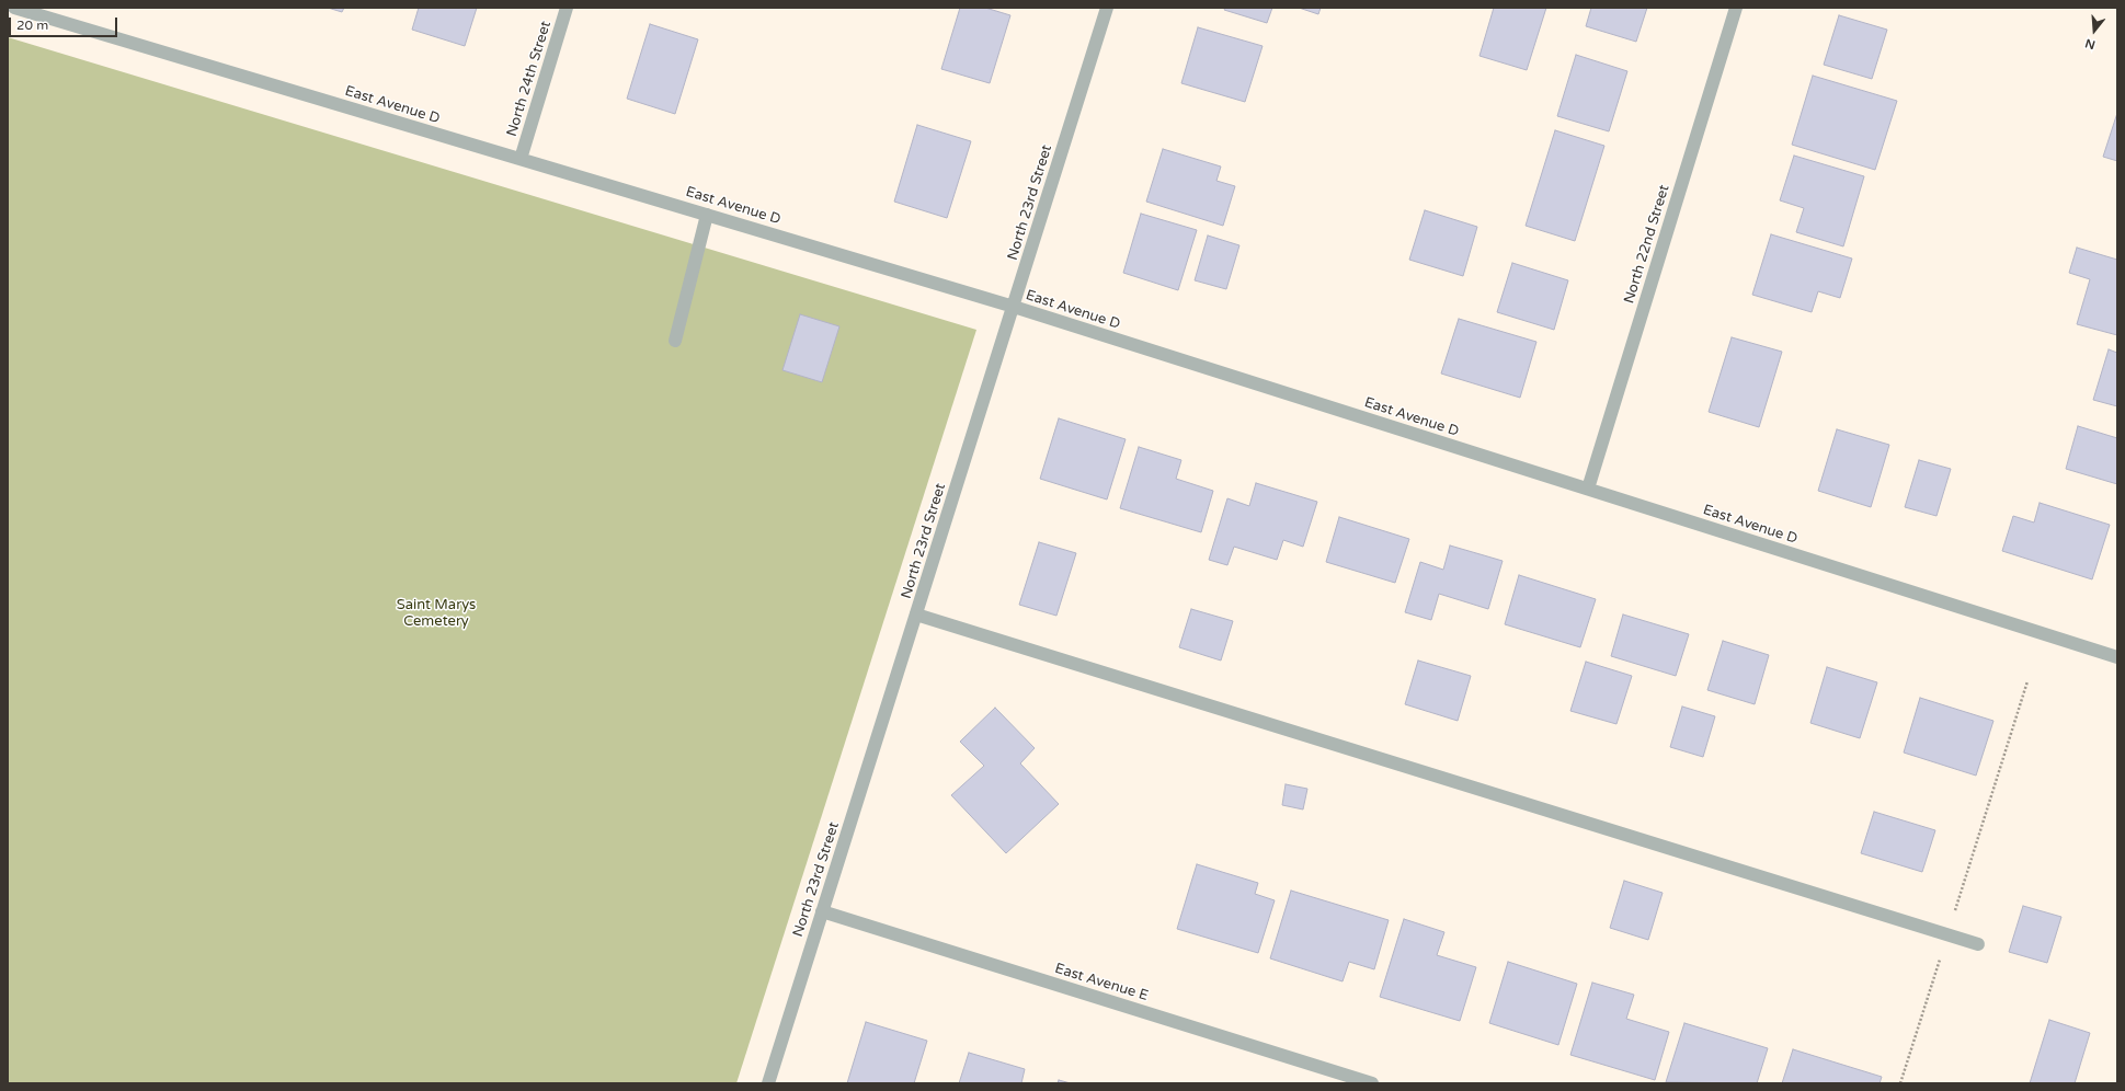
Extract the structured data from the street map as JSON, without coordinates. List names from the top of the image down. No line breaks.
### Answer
{"streets":{"street":["North 24th Street","East Avenue D","North 23rd Street","North 22nd Street","East Avenue E"]},"crossings":[["North 24th Street","East Avenue D"],["East Avenue D","North 23rd Street"],["East Avenue D","North 22nd Street"],["North 23rd Street","East Avenue E"]],"parks":["Saint Marys Cemetery"],"scale_bar":"20 m","north":"bottom"}
